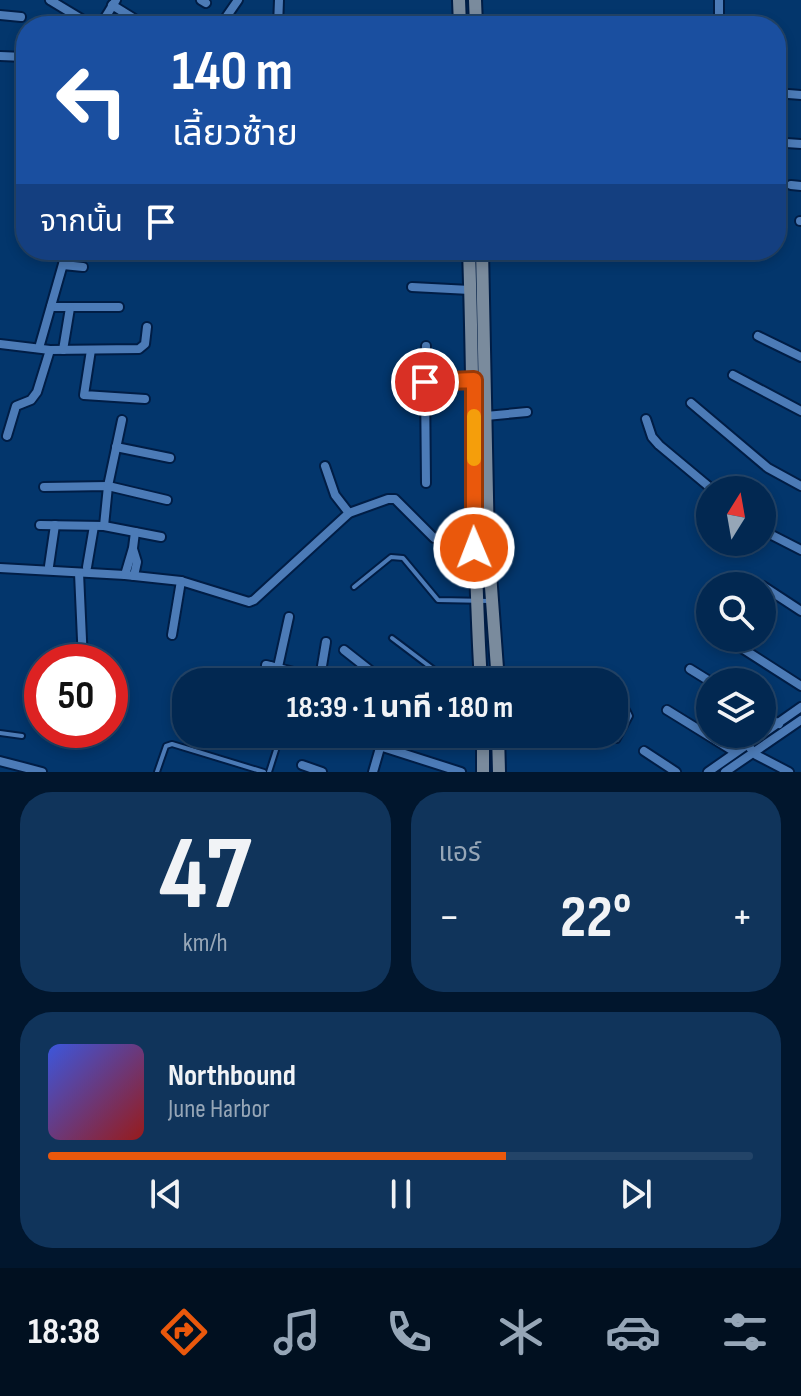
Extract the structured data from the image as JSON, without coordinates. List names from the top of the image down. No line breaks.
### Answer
{"north":"top","page":{"turn":["140 m","เลี้ยวซ้าย"],"then":"จากนั้น","limit":"50","trip":"18:39 · 1 นาที · 180 m","tile":[["47","km/h"],"แอร์"],"heat":["−","22°","+"],"song":["Northbound","June Harbor"],"tabs":"18:38"}}
